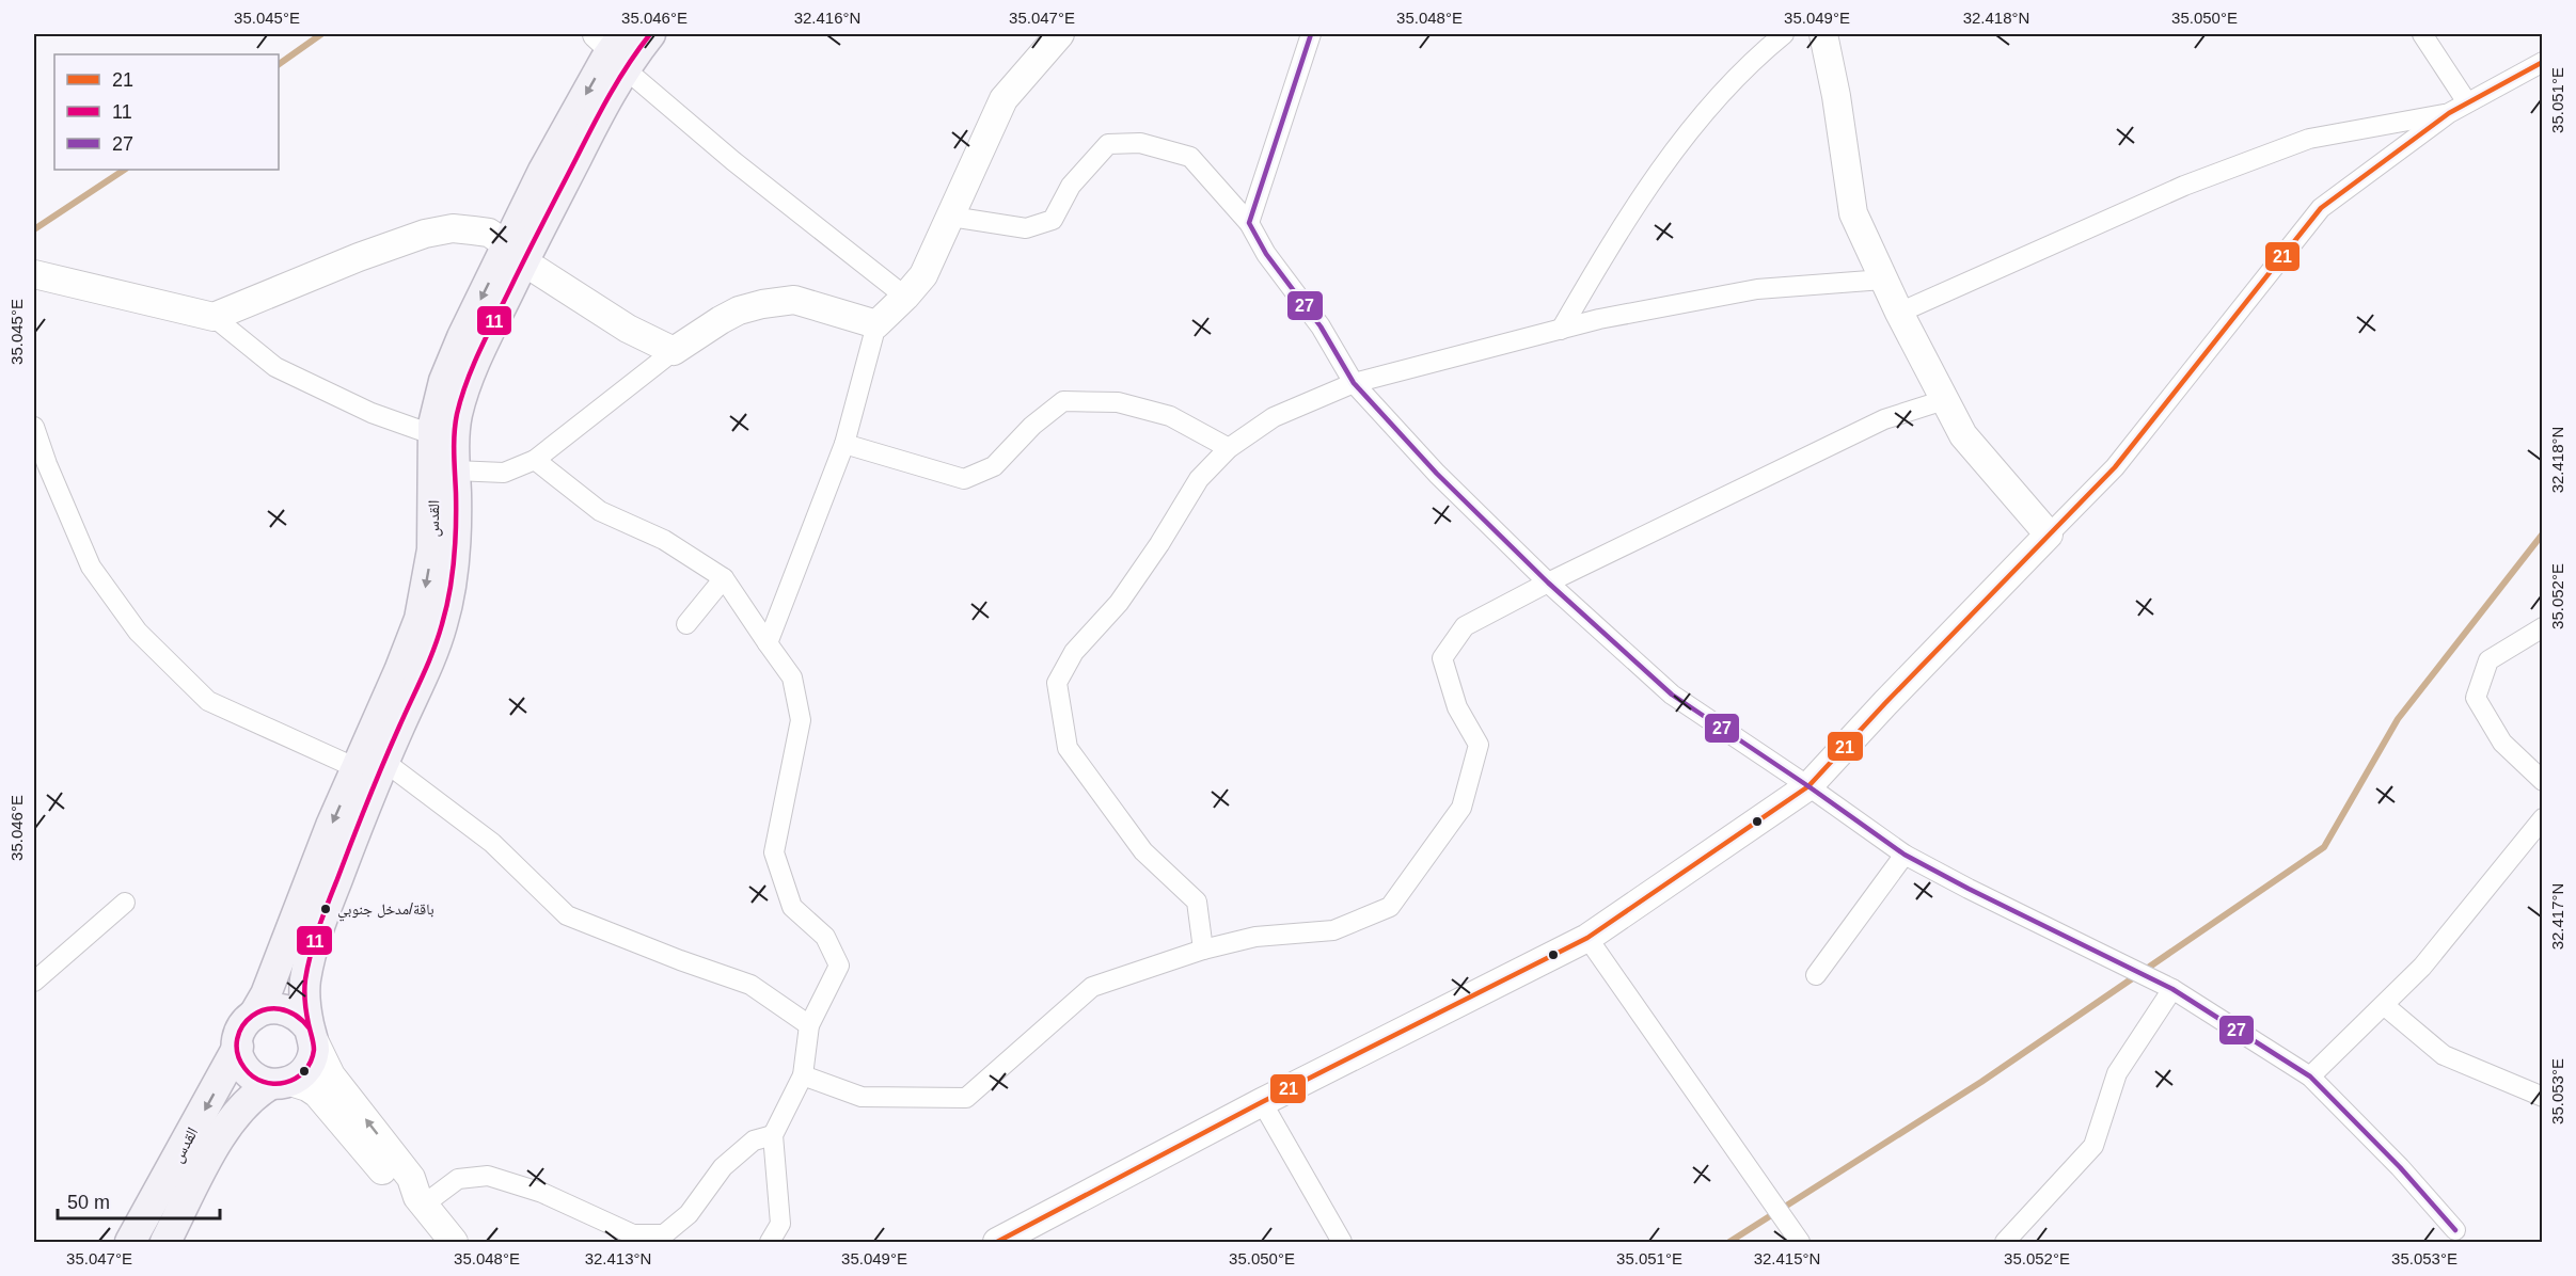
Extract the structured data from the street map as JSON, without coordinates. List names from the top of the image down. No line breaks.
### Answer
{"streets":{"main road":["القدس"]},"places":["باقة/مدخل جنوبي"],"lines":["transit line 11","transit line 27","transit line 21"],"legend":["21","11","27"],"scale_bar":"50 m","coordinates":["35.045°E","35.046°E","32.416°N","35.047°E","35.048°E","35.049°E","32.418°N","35.050°E","35.051°E","35.052°E","32.417°N","35.053°E","32.413°N","32.415°N"]}
